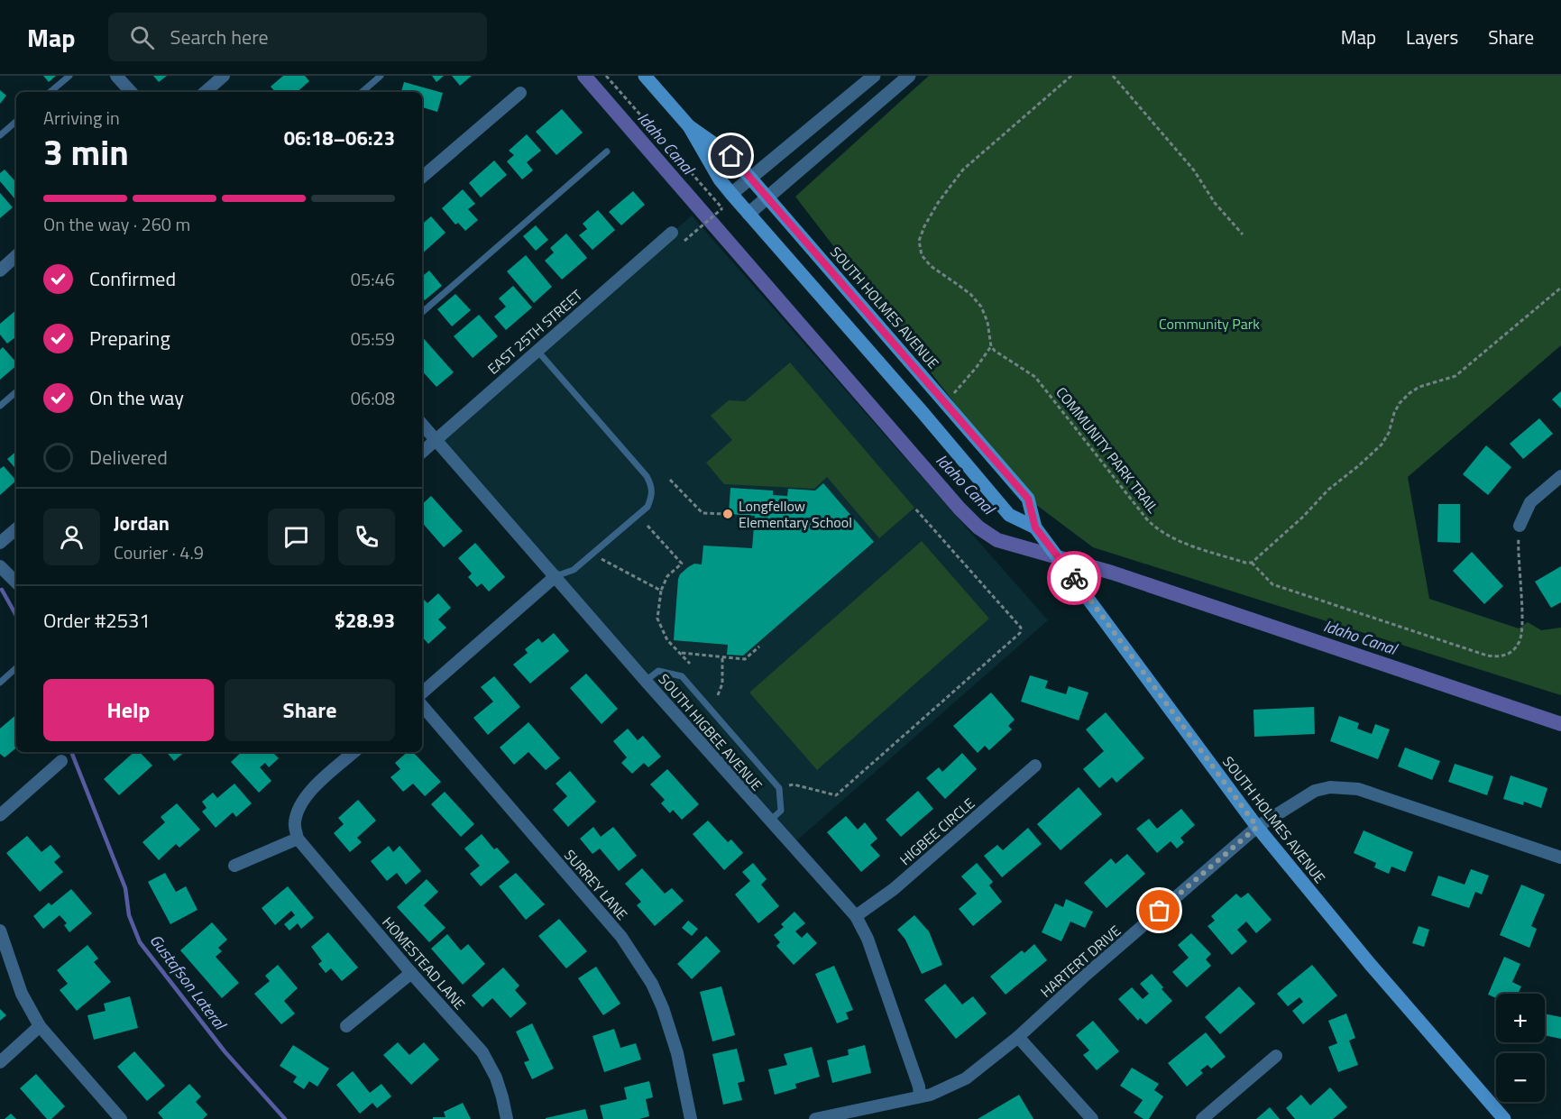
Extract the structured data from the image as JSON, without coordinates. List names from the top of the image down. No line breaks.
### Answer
{"streets":{"main road":["SOUTH HOLMES AVENUE"],"street":["EAST 25TH STREET","SOUTH HIGBEE AVENUE","HIGBEE CIRCLE","SURREY LANE","HARTERT DRIVE","HOMESTEAD LANE"],"path":["COMMUNITY PARK TRAIL"]},"crossings":[["SOUTH HOLMES AVENUE","HARTERT DRIVE"],["EAST 25TH STREET","SOUTH HIGBEE AVENUE"],["SOUTH HIGBEE AVENUE","HIGBEE CIRCLE"],["SOUTH HIGBEE AVENUE","HARTERT DRIVE"]],"water":["Idaho Canal","Gustafson Lateral"],"parks":["Community Park"],"places":["Longfellow Elementary School"],"page":{"header":"Map","search":"Search here","nav":["Map","Layers","Share"],"heading":["3 min","Arriving in","06:18–06:23"],"panel":["Jordan","Courier · 4.9","Order #2531","$28.93"],"bar":"On the way · 260 m","list":[["Confirmed","05:46"],["Preparing","05:59"],["On the way","06:08"],"Delivered"],"buttons":["Help","Share"],"map_buttons":["+","−"]}}
